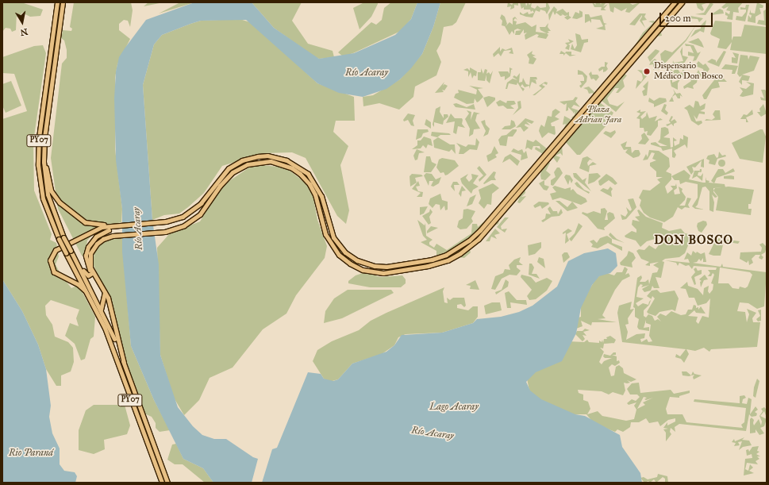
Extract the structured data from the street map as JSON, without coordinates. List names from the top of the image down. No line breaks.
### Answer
{"streets":{"highway":["PY07"]},"districts":["DON BOSCO"],"water":["Río Acaray","Lago Acaray","Rio Paraná"],"parks":["Plaza Adrian Jara"],"places":["Dispensario Médico Don Bosco"],"scale_bar":"200 m","north":"bottom"}
